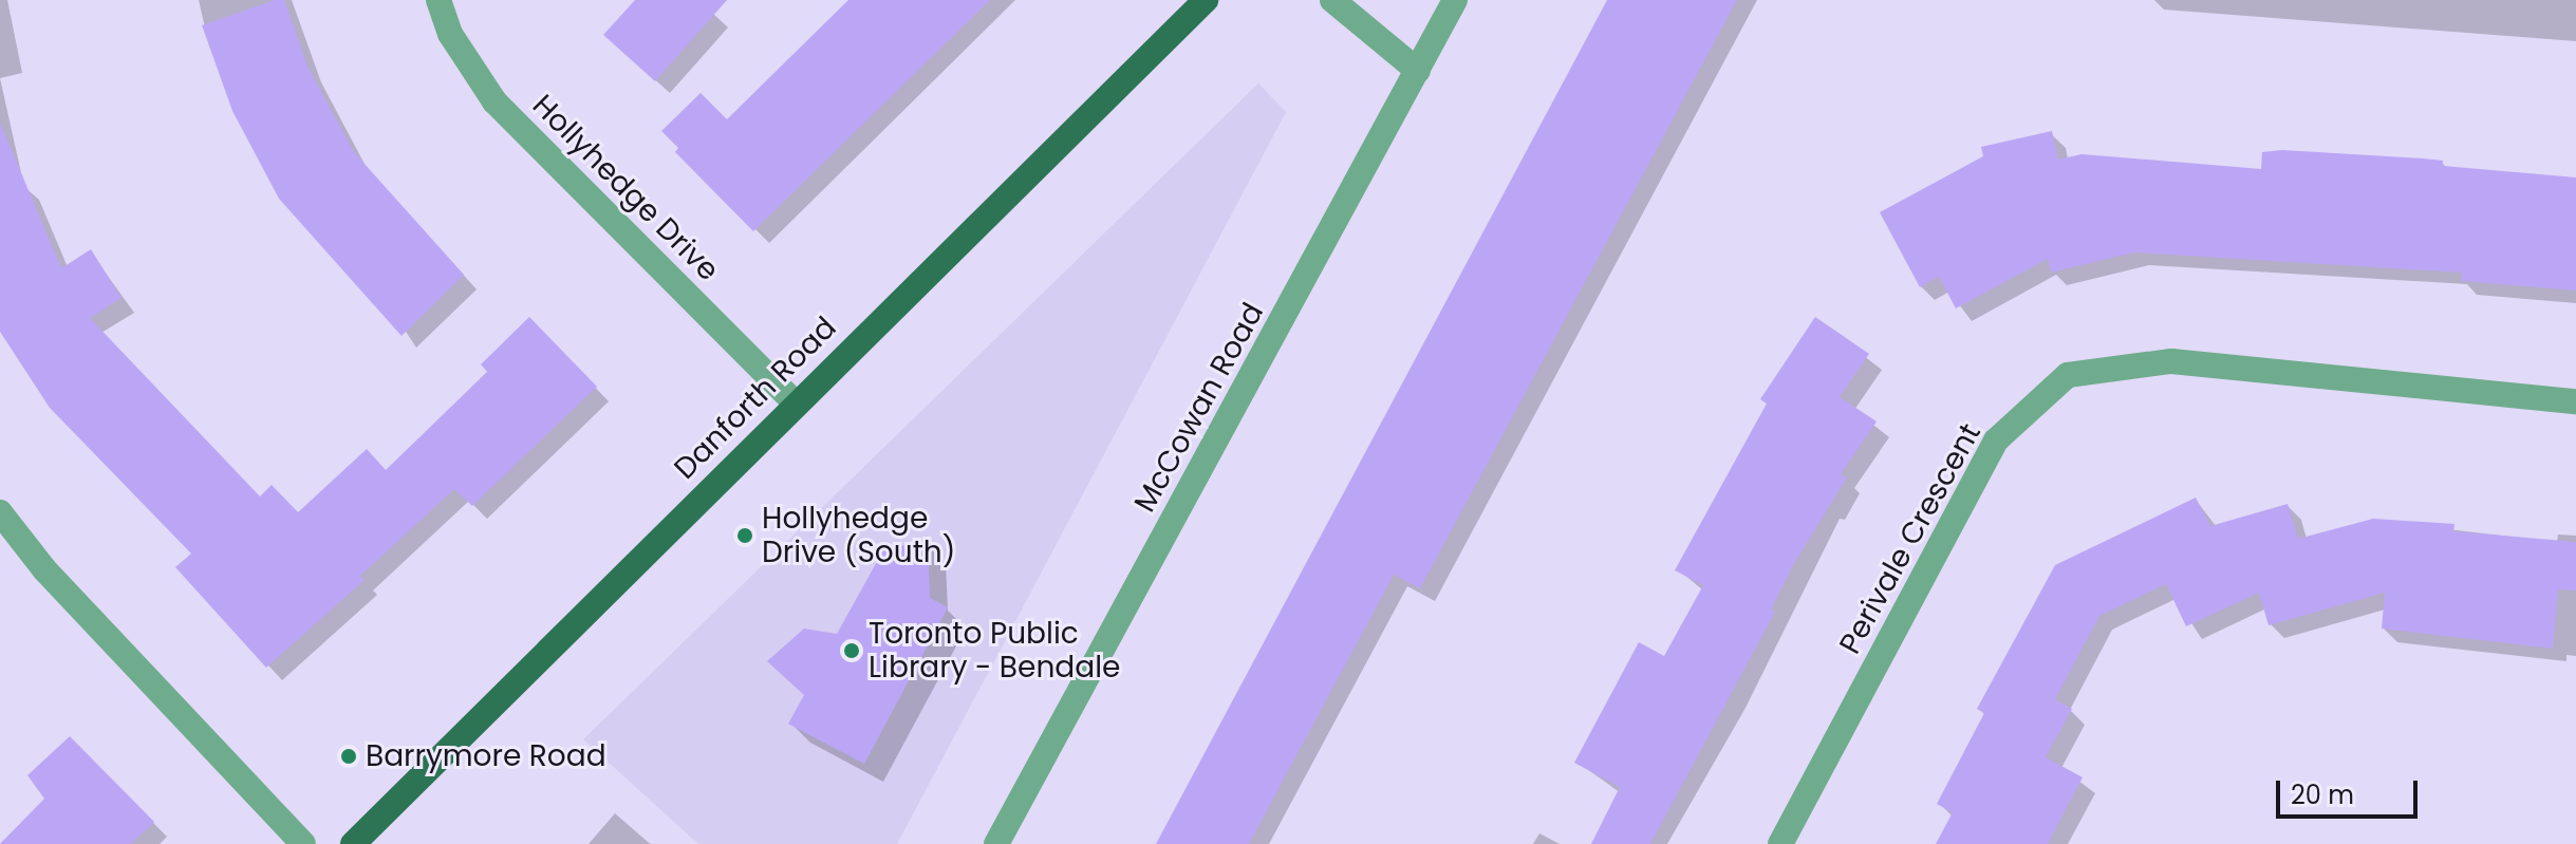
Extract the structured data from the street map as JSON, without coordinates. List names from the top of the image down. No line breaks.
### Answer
{"streets":{"main road":["Danforth Road"],"street":["Hollyhedge Drive","McCowan Road","Perivale Crescent"]},"crossings":[["Hollyhedge Drive","Danforth Road"]],"places":["Hollyhedge Drive (South)","Toronto Public Library - Bendale","Barrymore Road"],"scale_bar":"20 m"}
